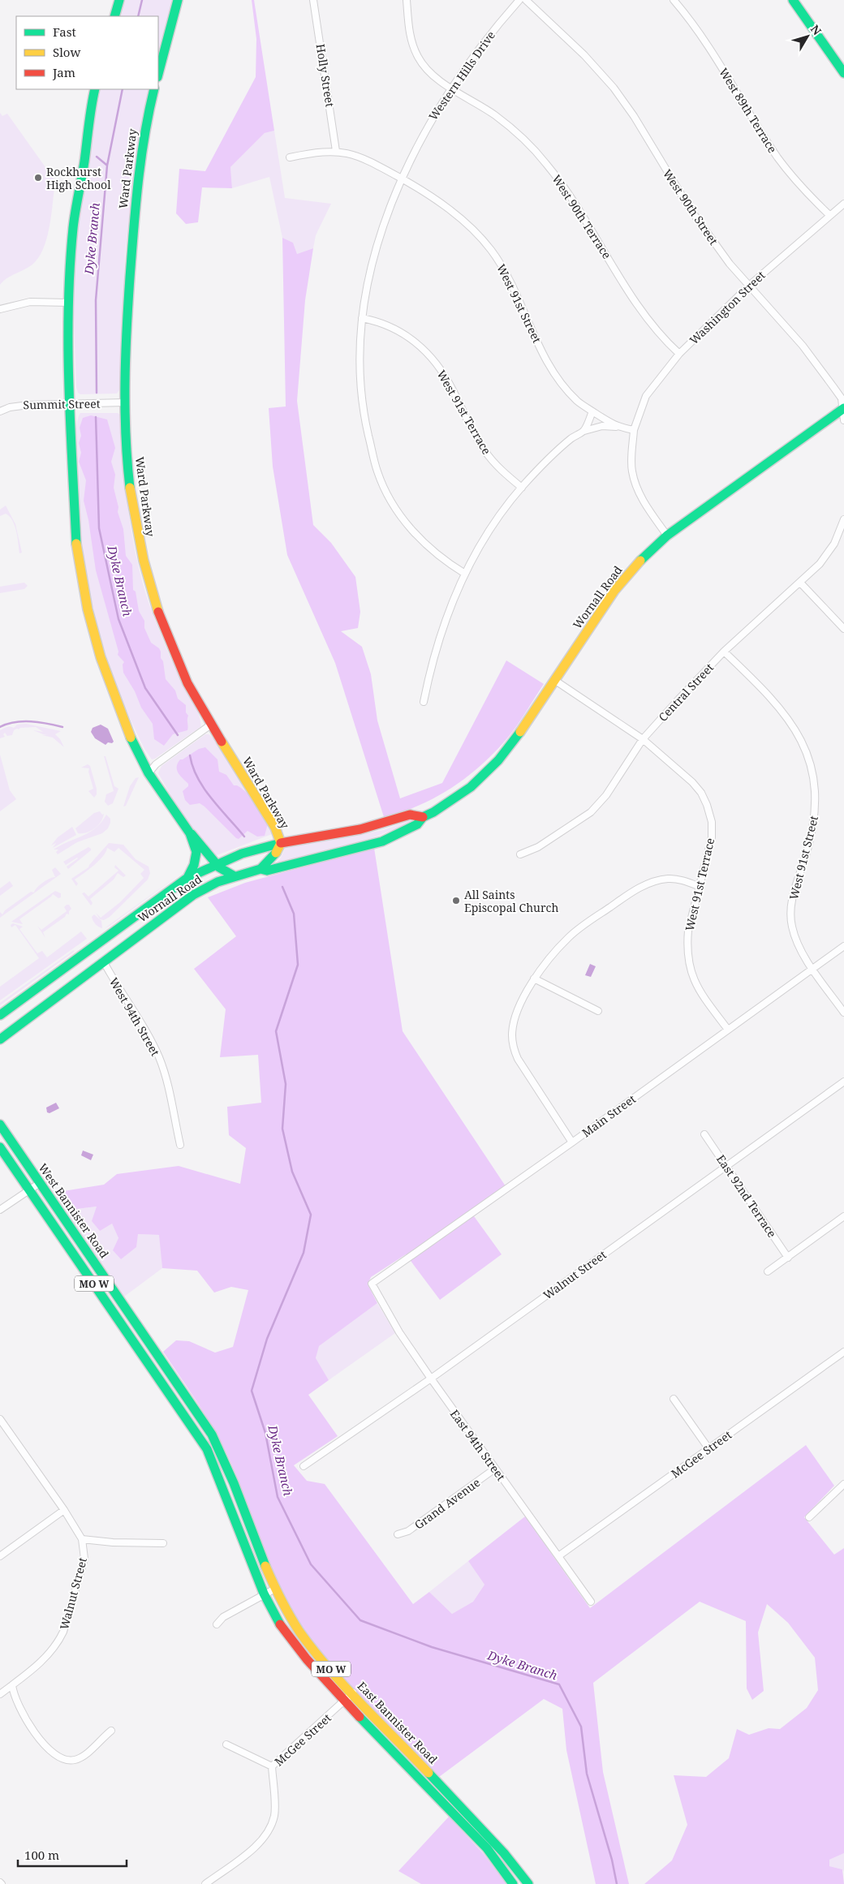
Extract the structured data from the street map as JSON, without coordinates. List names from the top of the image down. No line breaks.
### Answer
{"streets":{"main road":["Ward Parkway","Wornall Road","West Bannister Road","MO W","East Bannister Road"],"street":["Holly Street","Western Hills Drive","West 89th Terrace","West 90th Street","West 90th Terrace","West 91st Street","Washington Street","Summit Street","West 91st Terrace","Central Street","West 94th Street","Main Street","East 92nd Terrace","Walnut Street","East 94th Street","McGee Street","Grand Avenue"]},"crossings":[["Holly Street","West 91st Street"],["Western Hills Drive","West 90th Terrace"],["Western Hills Drive","West 91st Street"],["Western Hills Drive","West 91st Terrace"],["West 89th Terrace","Washington Street"],["Ward Parkway","Summit Street"],["Ward Parkway","Wornall Road"],["West 90th Street","Washington Street"],["West 90th Street","Wornall Road"],["West 90th Terrace","Washington Street"],["West 91st Street","Washington Street"],["West 91st Street","Central Street"],["West 91st Street","Main Street"],["West 91st Terrace","Wornall Road"],["West 91st Terrace","Central Street"],["West 91st Terrace","Main Street"],["Wornall Road","West 94th Street"],["Main Street","East 94th Street"],["East 92nd Terrace","Walnut Street"],["West Bannister Road","East Bannister Road"],["Walnut Street","East 94th Street"],["MO W","East Bannister Road"],["East 94th Street","McGee Street"],["East 94th Street","Grand Avenue"],["McGee Street","East Bannister Road"]],"water":["Dyke Branch"],"places":["Rockhurst High School","All Saints Episcopal Church"],"legend":["Fast","Slow","Jam"],"scale_bar":"100 m","north":"top right"}
